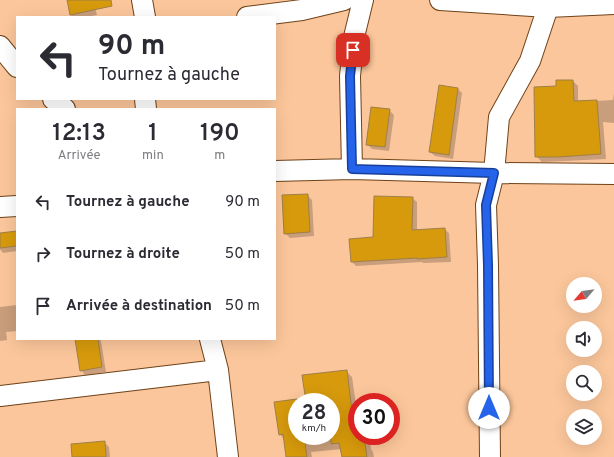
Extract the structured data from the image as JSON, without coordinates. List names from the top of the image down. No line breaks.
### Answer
{"north":"bottom left","page":{"turn":["90 m","Tournez à gauche"],"eta":["12:13","Arrivée","1","min","190","m"],"list":[{"name":"Tournez à gauche","value":"90 m"},{"name":"Tournez à droite","value":"50 m"},{"name":"Arrivée à destination","value":"50 m"}],"speed":"28 km/h","limit":"30"}}
